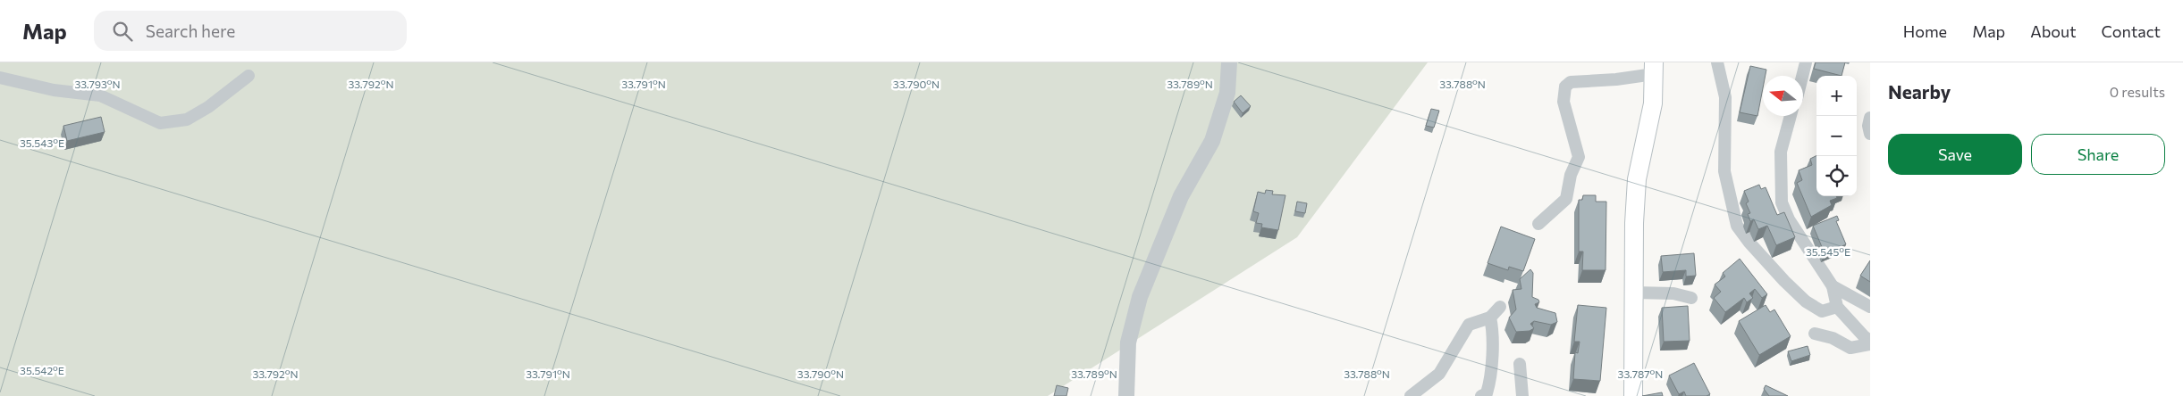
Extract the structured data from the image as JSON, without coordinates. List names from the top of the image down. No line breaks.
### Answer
{"north":"left","page":{"header":"Map","search":"Search here","nav":["Home","Map","About","Contact"],"heading":["Nearby","0 results"],"map_buttons":["+","−"],"buttons":["Save","Share"]},"coordinates":["33.793°N","33.792°N","33.791°N","33.790°N","33.789°N","33.788°N","35.543°E","35.545°E","35.542°E","33.787°N"]}
